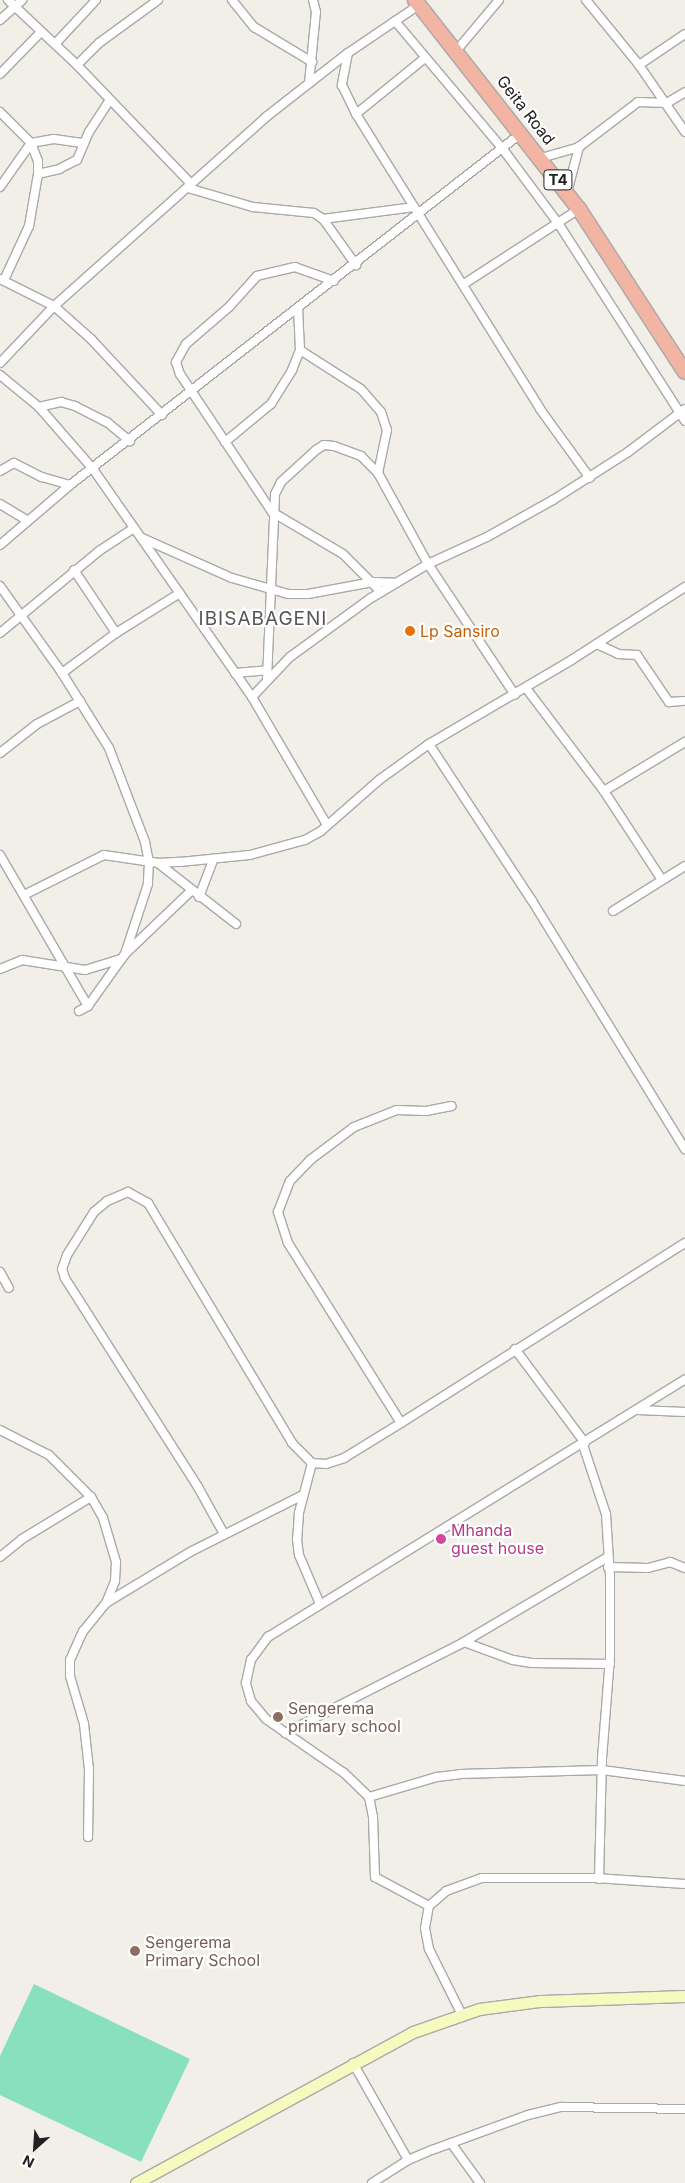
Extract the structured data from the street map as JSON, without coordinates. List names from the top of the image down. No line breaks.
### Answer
{"streets":{"highway":["Geita Road","T4"]},"districts":["IBISABAGENI"],"places":["Lp Sansiro","Mhanda guest house","Sengerema primary school","Sengerema Primary School"],"north":"bottom left"}
